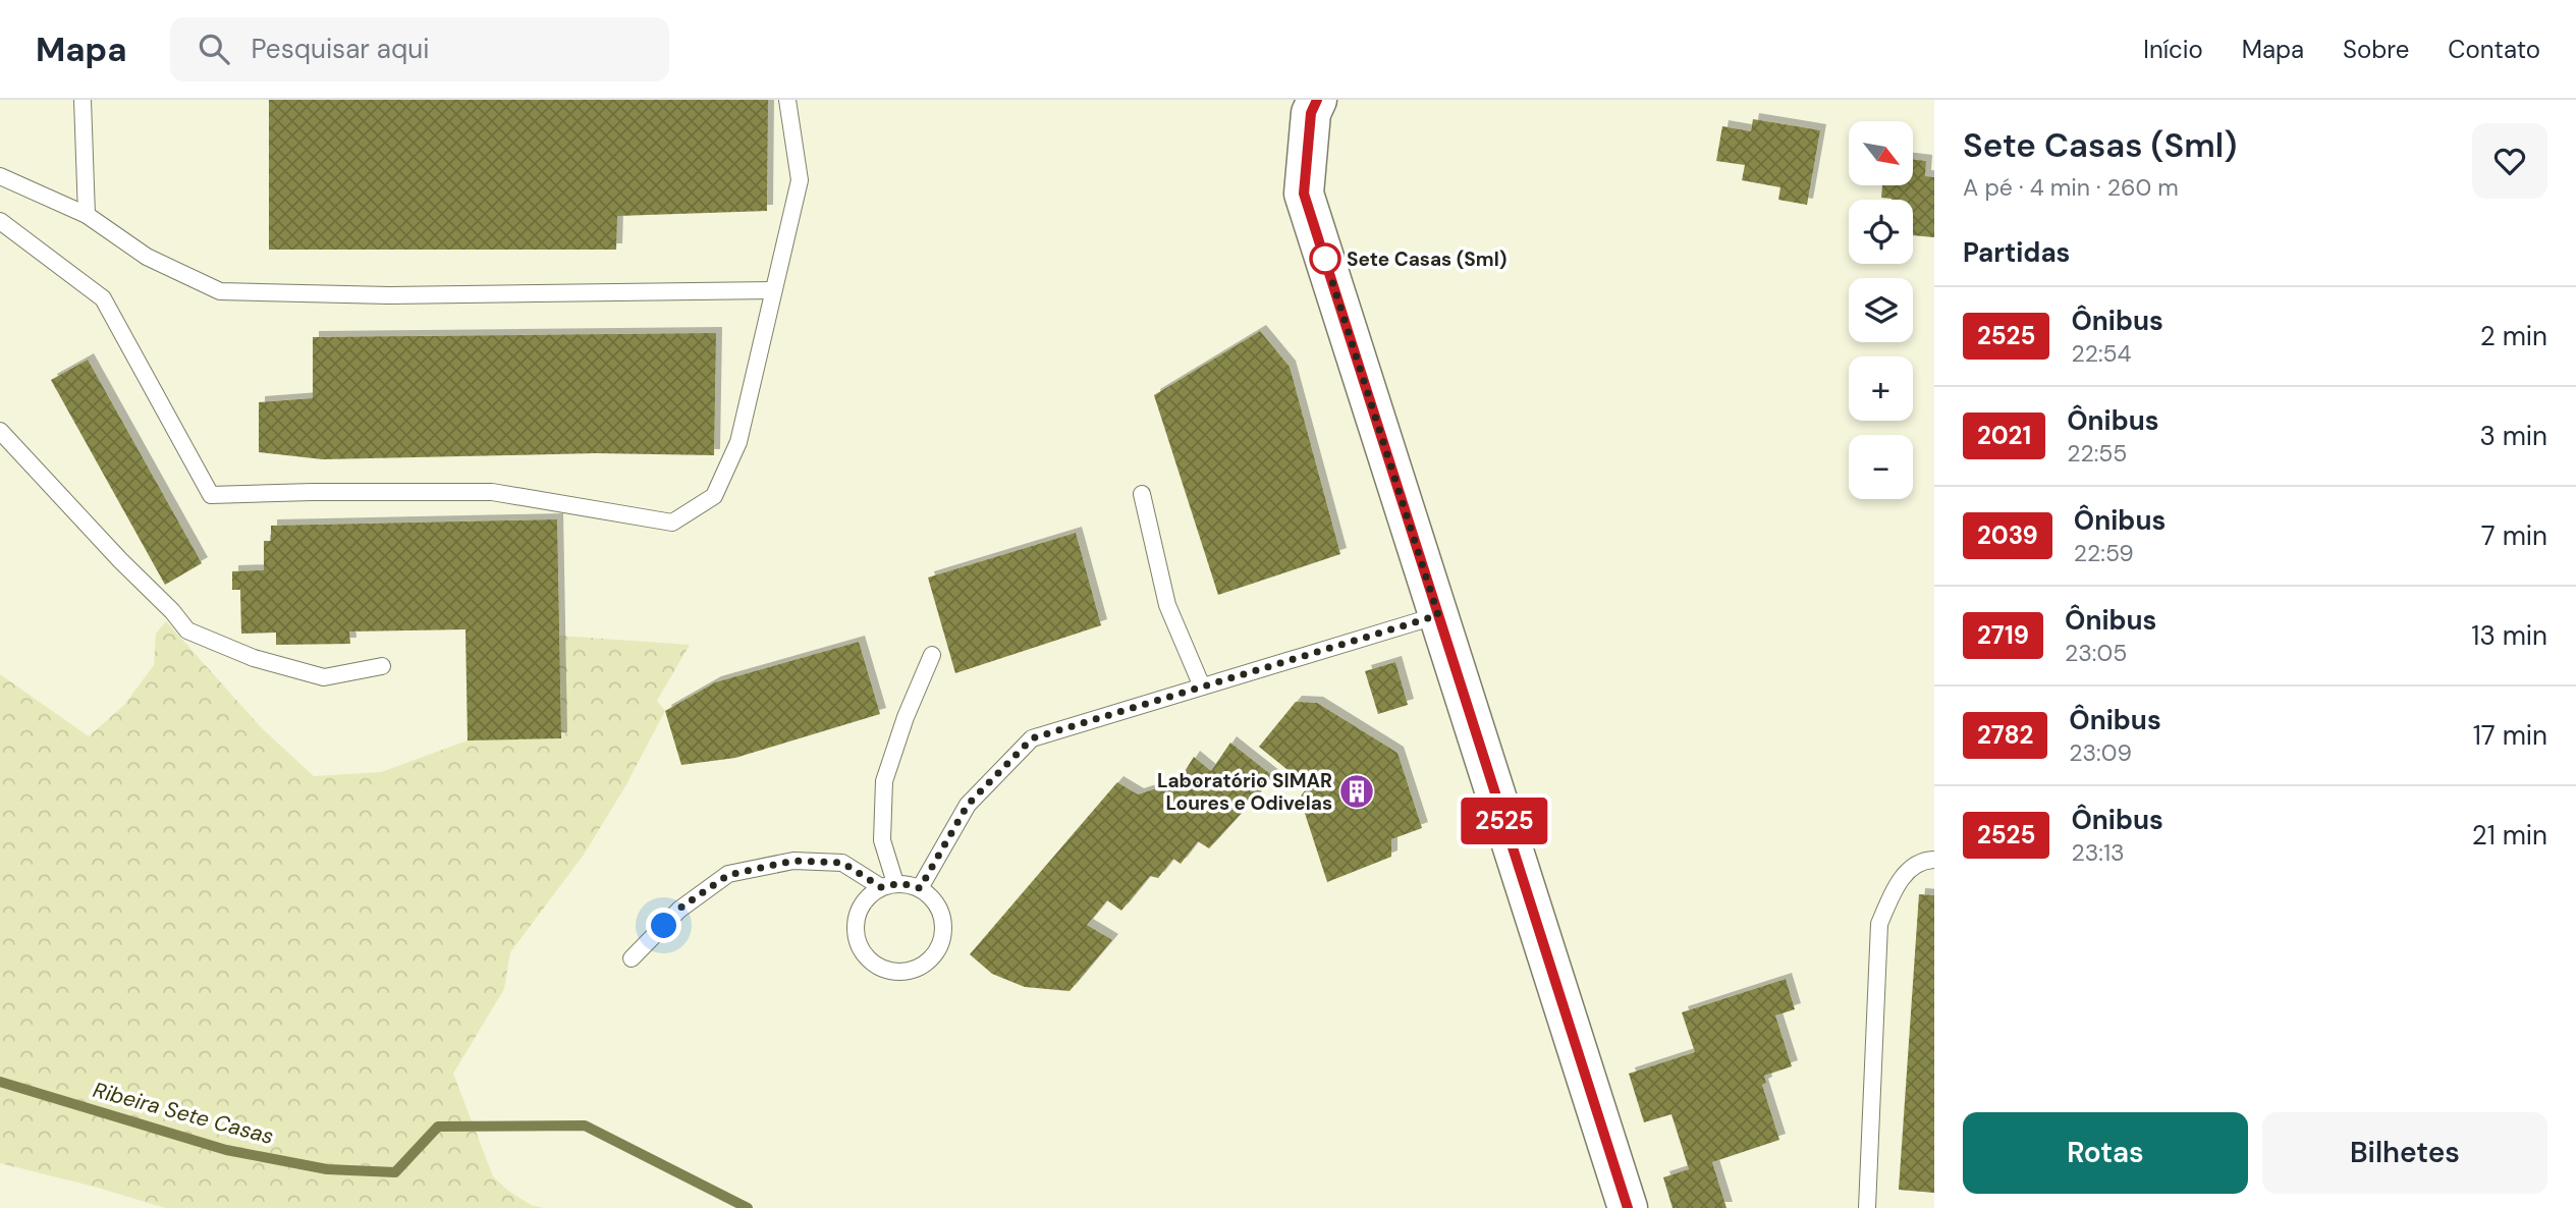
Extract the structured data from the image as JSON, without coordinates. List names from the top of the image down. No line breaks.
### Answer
{"water":["Ribeira Sete Casas"],"places":{"other":["Sete Casas (Sml)"],"building":["Laboratório SIMAR Loures e Odivelas"]},"lines":["bus line 2525"],"north":"bottom right","page":{"header":"Mapa","search":"Pesquisar aqui","nav":["Início","Mapa","Sobre","Contato"],"on_map":"2525","heading":[["Sete Casas (Sml)","A pé · 4 min · 260 m"],"Partidas"],"map_buttons":["+","−"],"list":[{"mark":"2525","name":"Ônibus","note":"22:54","value":"2 min"},{"mark":"2021","name":"Ônibus","note":"22:55","value":"3 min"},{"mark":"2039","name":"Ônibus","note":"22:59","value":"7 min"},{"mark":"2719","name":"Ônibus","note":"23:05","value":"13 min"},{"mark":"2782","name":"Ônibus","note":"23:09","value":"17 min"},{"mark":"2525","name":"Ônibus","note":"23:13","value":"21 min"}],"buttons":["Rotas","Bilhetes"]}}
